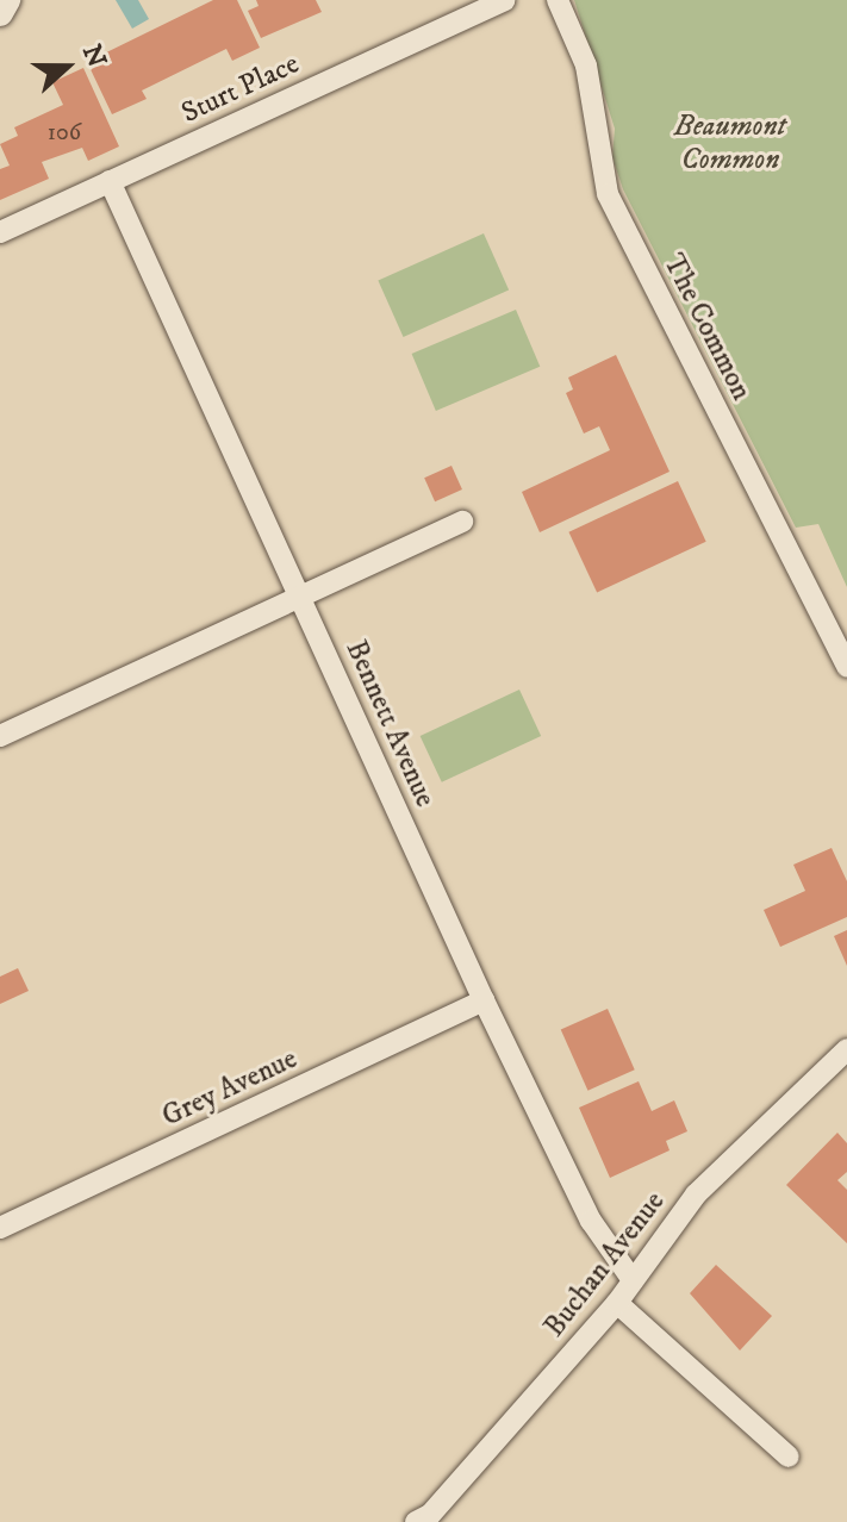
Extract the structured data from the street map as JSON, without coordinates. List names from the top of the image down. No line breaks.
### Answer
{"streets":{"street":["Sturt Place","The Common","Bennett Avenue","Grey Avenue","Buchan Avenue"]},"crossings":[["Sturt Place","Bennett Avenue"],["Bennett Avenue","Grey Avenue"],["Bennett Avenue","Buchan Avenue"]],"parks":["Beaumont Common"],"house_numbers":["106"],"north":"right"}
